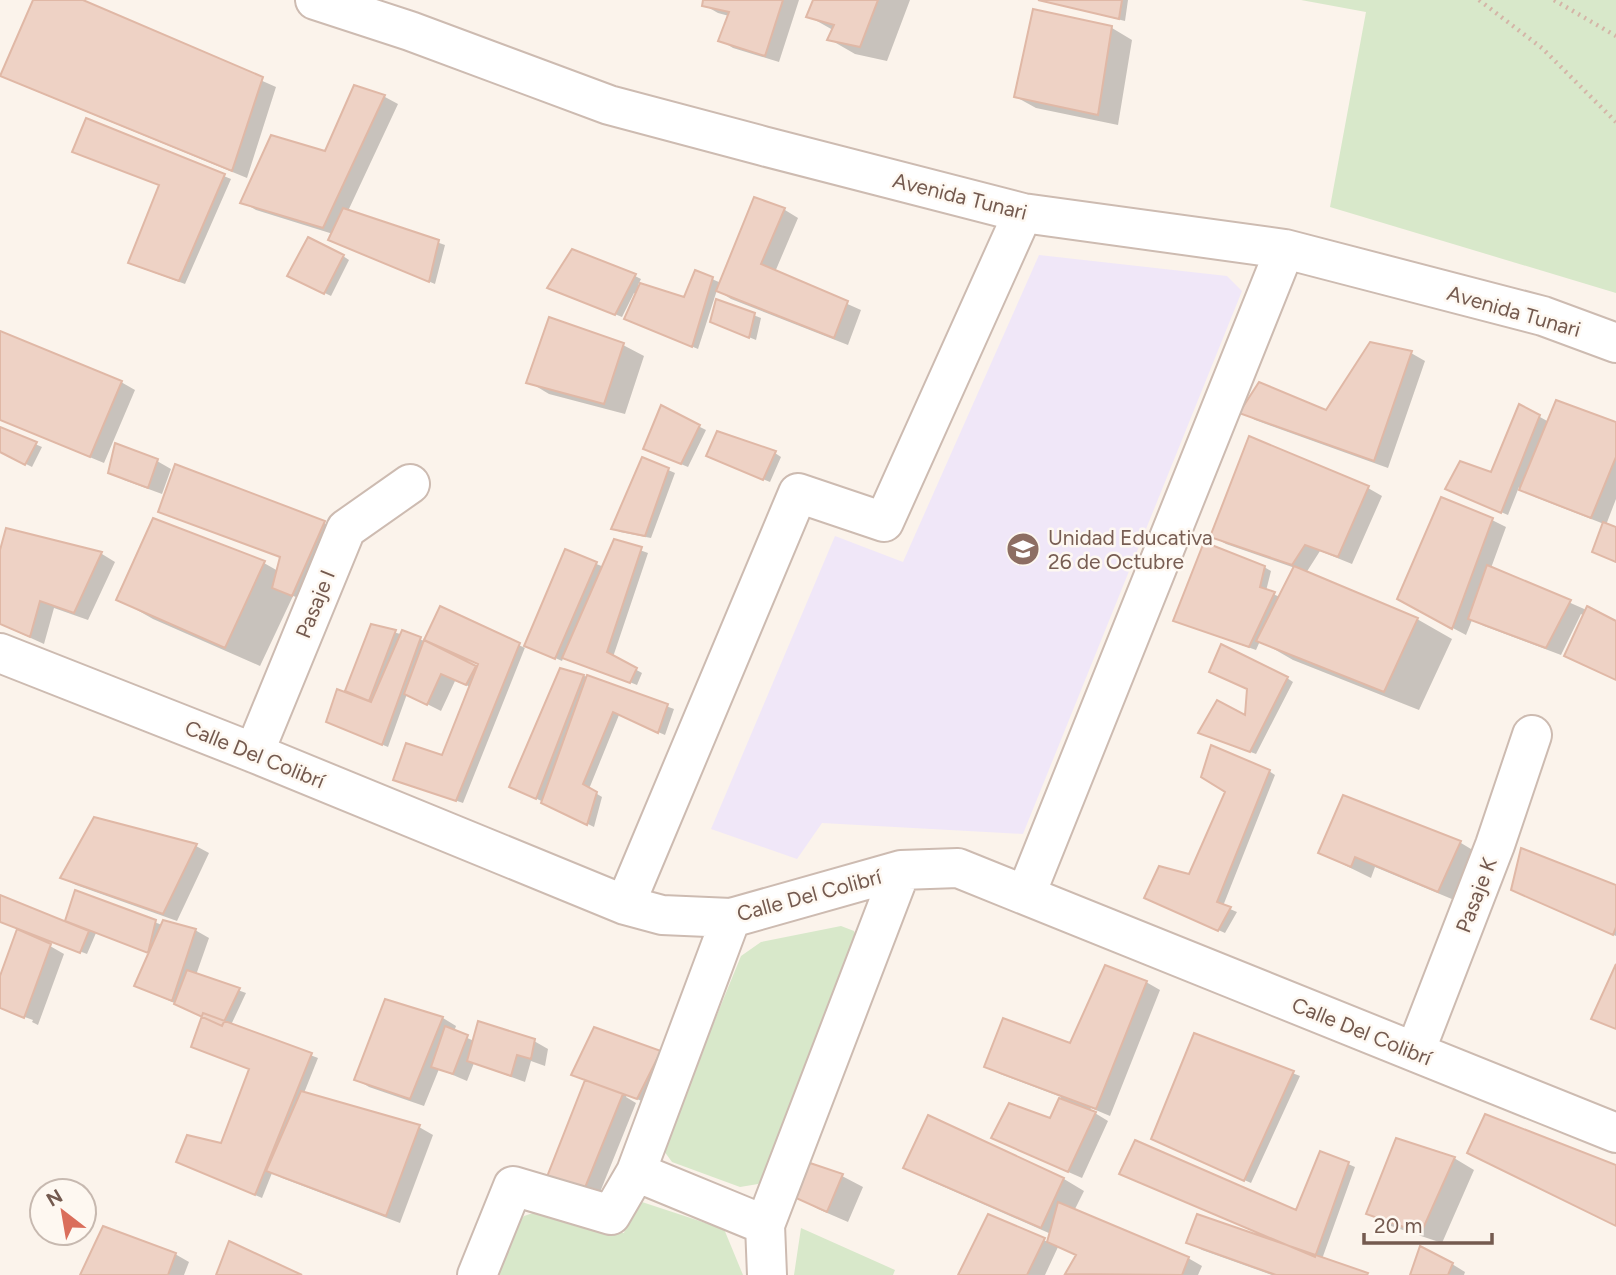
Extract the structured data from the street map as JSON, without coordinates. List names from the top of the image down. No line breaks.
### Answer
{"streets":{"street":["Avenida Tunari","Pasaje I","Calle Del Colibrí","Pasaje K"]},"crossings":[["Pasaje I","Calle Del Colibrí"],["Calle Del Colibrí","Pasaje K"]],"places":{"school or university":["Unidad Educativa 26 de Octubre"]},"scale_bar":"20 m","north":"top left"}
